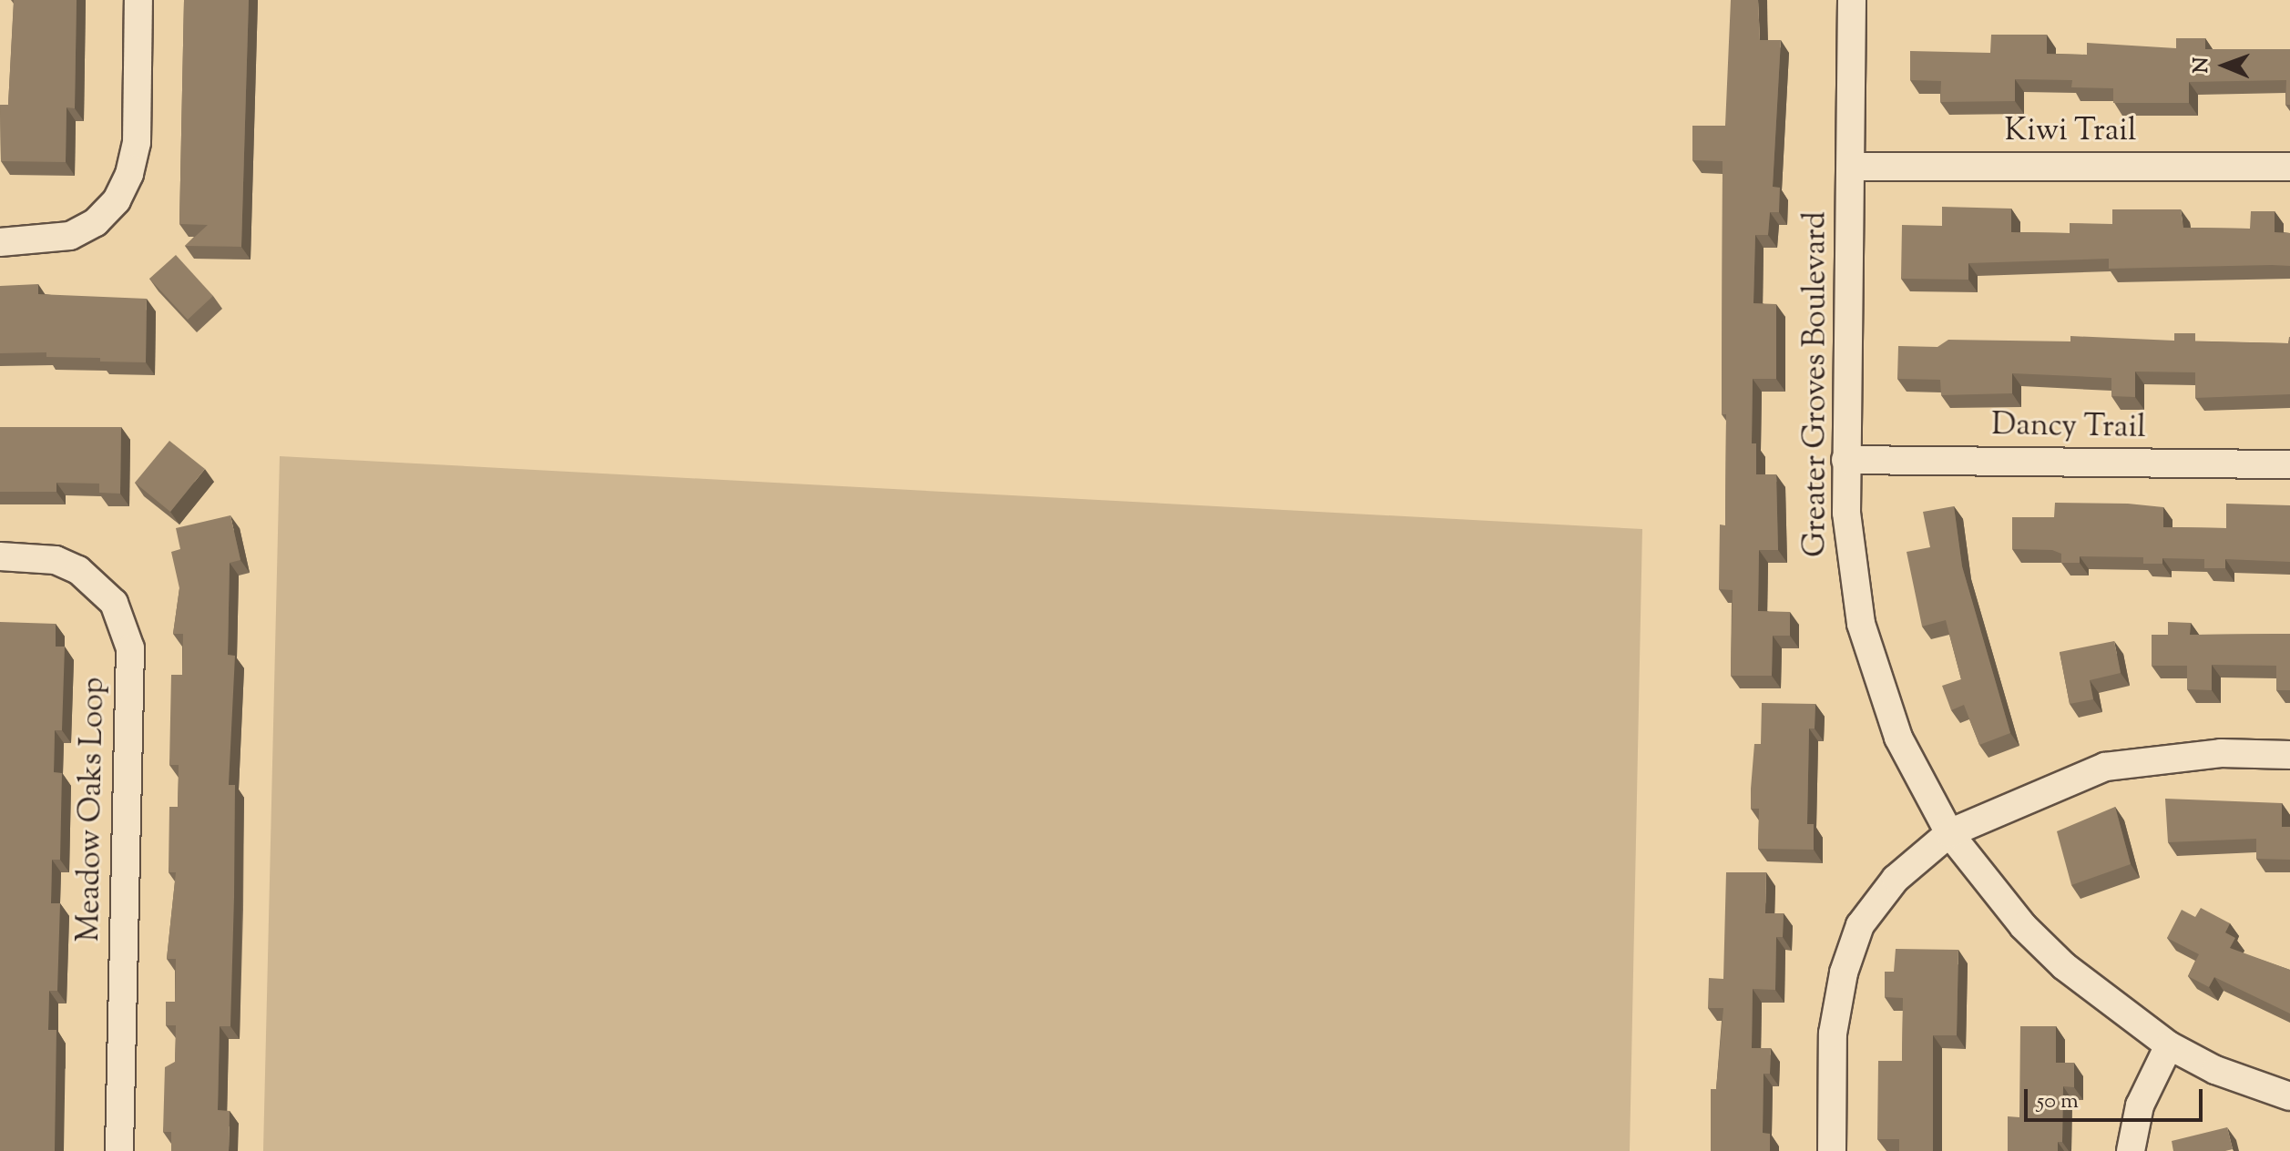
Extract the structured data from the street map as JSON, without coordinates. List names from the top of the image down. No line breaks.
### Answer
{"streets":{"street":["Kiwi Trail","Greater Groves Boulevard","Dancy Trail","Meadow Oaks Loop"]},"crossings":[["Kiwi Trail","Greater Groves Boulevard"],["Greater Groves Boulevard","Dancy Trail"]],"scale_bar":"50 m","north":"left"}
